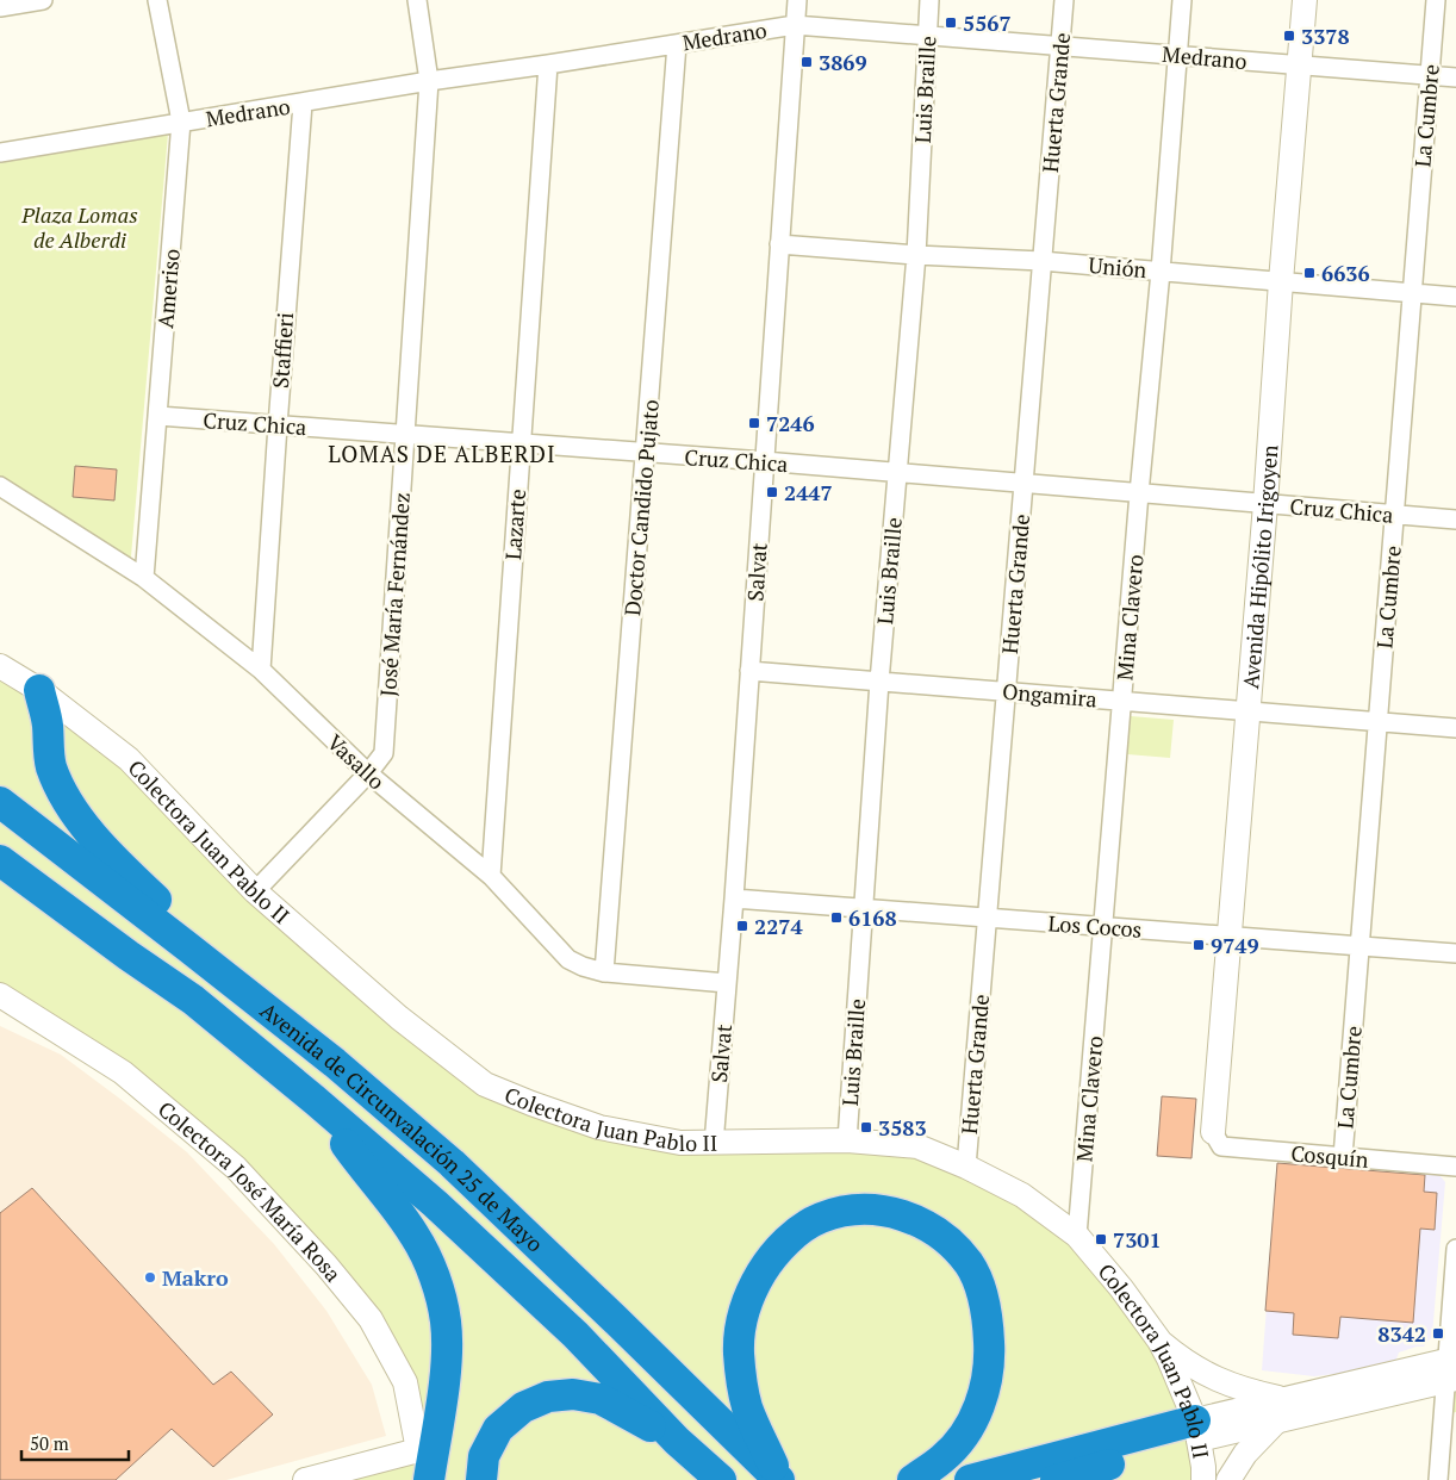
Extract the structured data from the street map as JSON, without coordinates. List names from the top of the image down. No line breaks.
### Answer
{"streets":{"highway":["Avenida de Circunvalación 25 de Mayo"],"main road":["Avenida Hipólito Irigoyen","Colectora Juan Pablo II","Colectora José María Rosa"],"street":["Medrano","Luis Braille","Huerta Grande","La Cumbre","Unión","Ameriso","Staffieri","Cruz Chica","Doctor Candido Pujato","Lazarte","Salvat","José María Fernández","Mina Clavero","Ongamira","Vasallo","Los Cocos","Cosquín"]},"crossings":[["Medrano","Luis Braille"],["Medrano","Huerta Grande"],["Medrano","La Cumbre"],["Medrano","Ameriso"],["Medrano","Staffieri"],["Medrano","Doctor Candido Pujato"],["Medrano","Lazarte"],["Medrano","Avenida Hipólito Irigoyen"],["Medrano","Salvat"],["Medrano","José María Fernández"],["Medrano","Mina Clavero"],["Luis Braille","Unión"],["Luis Braille","Cruz Chica"],["Luis Braille","Ongamira"],["Luis Braille","Colectora Juan Pablo II"],["Luis Braille","Los Cocos"],["Huerta Grande","Unión"],["Huerta Grande","Cruz Chica"],["Huerta Grande","Ongamira"],["Huerta Grande","Colectora Juan Pablo II"],["Huerta Grande","Los Cocos"],["La Cumbre","Unión"],["La Cumbre","Cruz Chica"],["La Cumbre","Ongamira"],["La Cumbre","Los Cocos"],["La Cumbre","Cosquín"],["Unión","Avenida Hipólito Irigoyen"],["Unión","Salvat"],["Unión","Mina Clavero"],["Ameriso","Cruz Chica"],["Ameriso","Vasallo"],["Staffieri","Cruz Chica"],["Staffieri","Vasallo"],["Cruz Chica","Doctor Candido Pujato"],["Cruz Chica","Lazarte"],["Cruz Chica","Avenida Hipólito Irigoyen"],["Cruz Chica","Salvat"],["Cruz Chica","José María Fernández"],["Cruz Chica","Mina Clavero"],["Doctor Candido Pujato","Vasallo"],["Lazarte","Vasallo"],["Avenida Hipólito Irigoyen","Ongamira"],["Avenida Hipólito Irigoyen","Los Cocos"],["Avenida Hipólito Irigoyen","Cosquín"],["Salvat","Ongamira"],["Salvat","Vasallo"],["Salvat","Colectora Juan Pablo II"],["Salvat","Los Cocos"],["José María Fernández","Vasallo"],["José María Fernández","Colectora Juan Pablo II"],["Mina Clavero","Ongamira"],["Mina Clavero","Colectora Juan Pablo II"],["Mina Clavero","Los Cocos"]],"districts":["LOMAS DE ALBERDI"],"parks":["Plaza Lomas de Alberdi"],"places":{"transit":["5567","3378","3869","6636","7246","2447","6168","2274","9749","3583","7301","8342"],"other":["Makro"]},"scale_bar":"50 m"}
